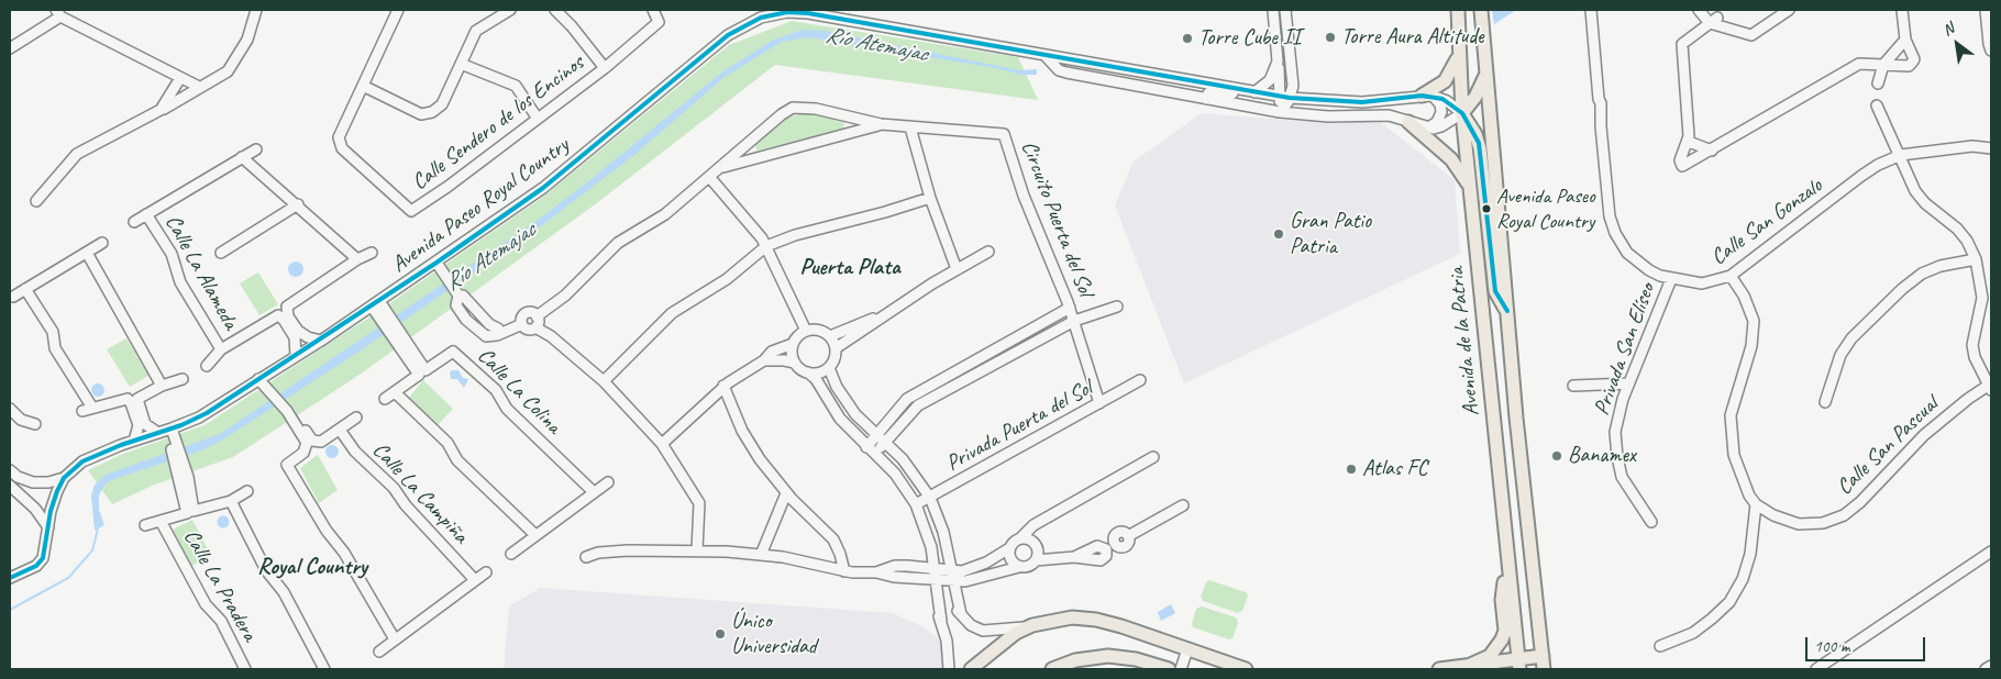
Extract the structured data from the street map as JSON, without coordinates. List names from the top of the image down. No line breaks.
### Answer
{"streets":{"main road":["Avenida de la Patria"],"street":["Calle Sendero de los Encinos","Avenida Paseo Royal Country","Circuito Puerta del Sol","Calle San Gonzalo","Calle La Alameda","Privada San Elíseo","Calle La Colina","Privada Puerta del Sol","Calle San Pascual","Calle La Campiña","Calle La Pradera"]},"crossings":[["Avenida Paseo Royal Country","Calle La Alameda"],["Avenida Paseo Royal Country","Calle La Colina"],["Avenida Paseo Royal Country","Calle La Pradera"],["Circuito Puerta del Sol","Privada Puerta del Sol"],["Calle San Gonzalo","Privada San Elíseo"]],"districts":["Puerta Plata","Royal Country"],"water":["Río Atemajac"],"places":["Torre Aura Altitude","Torre Cube II","Avenida Paseo Royal Country","Gran Patio Patria","Banamex","Atlas FC","Único Universidad"],"scale_bar":"100 m","north":"top left"}
